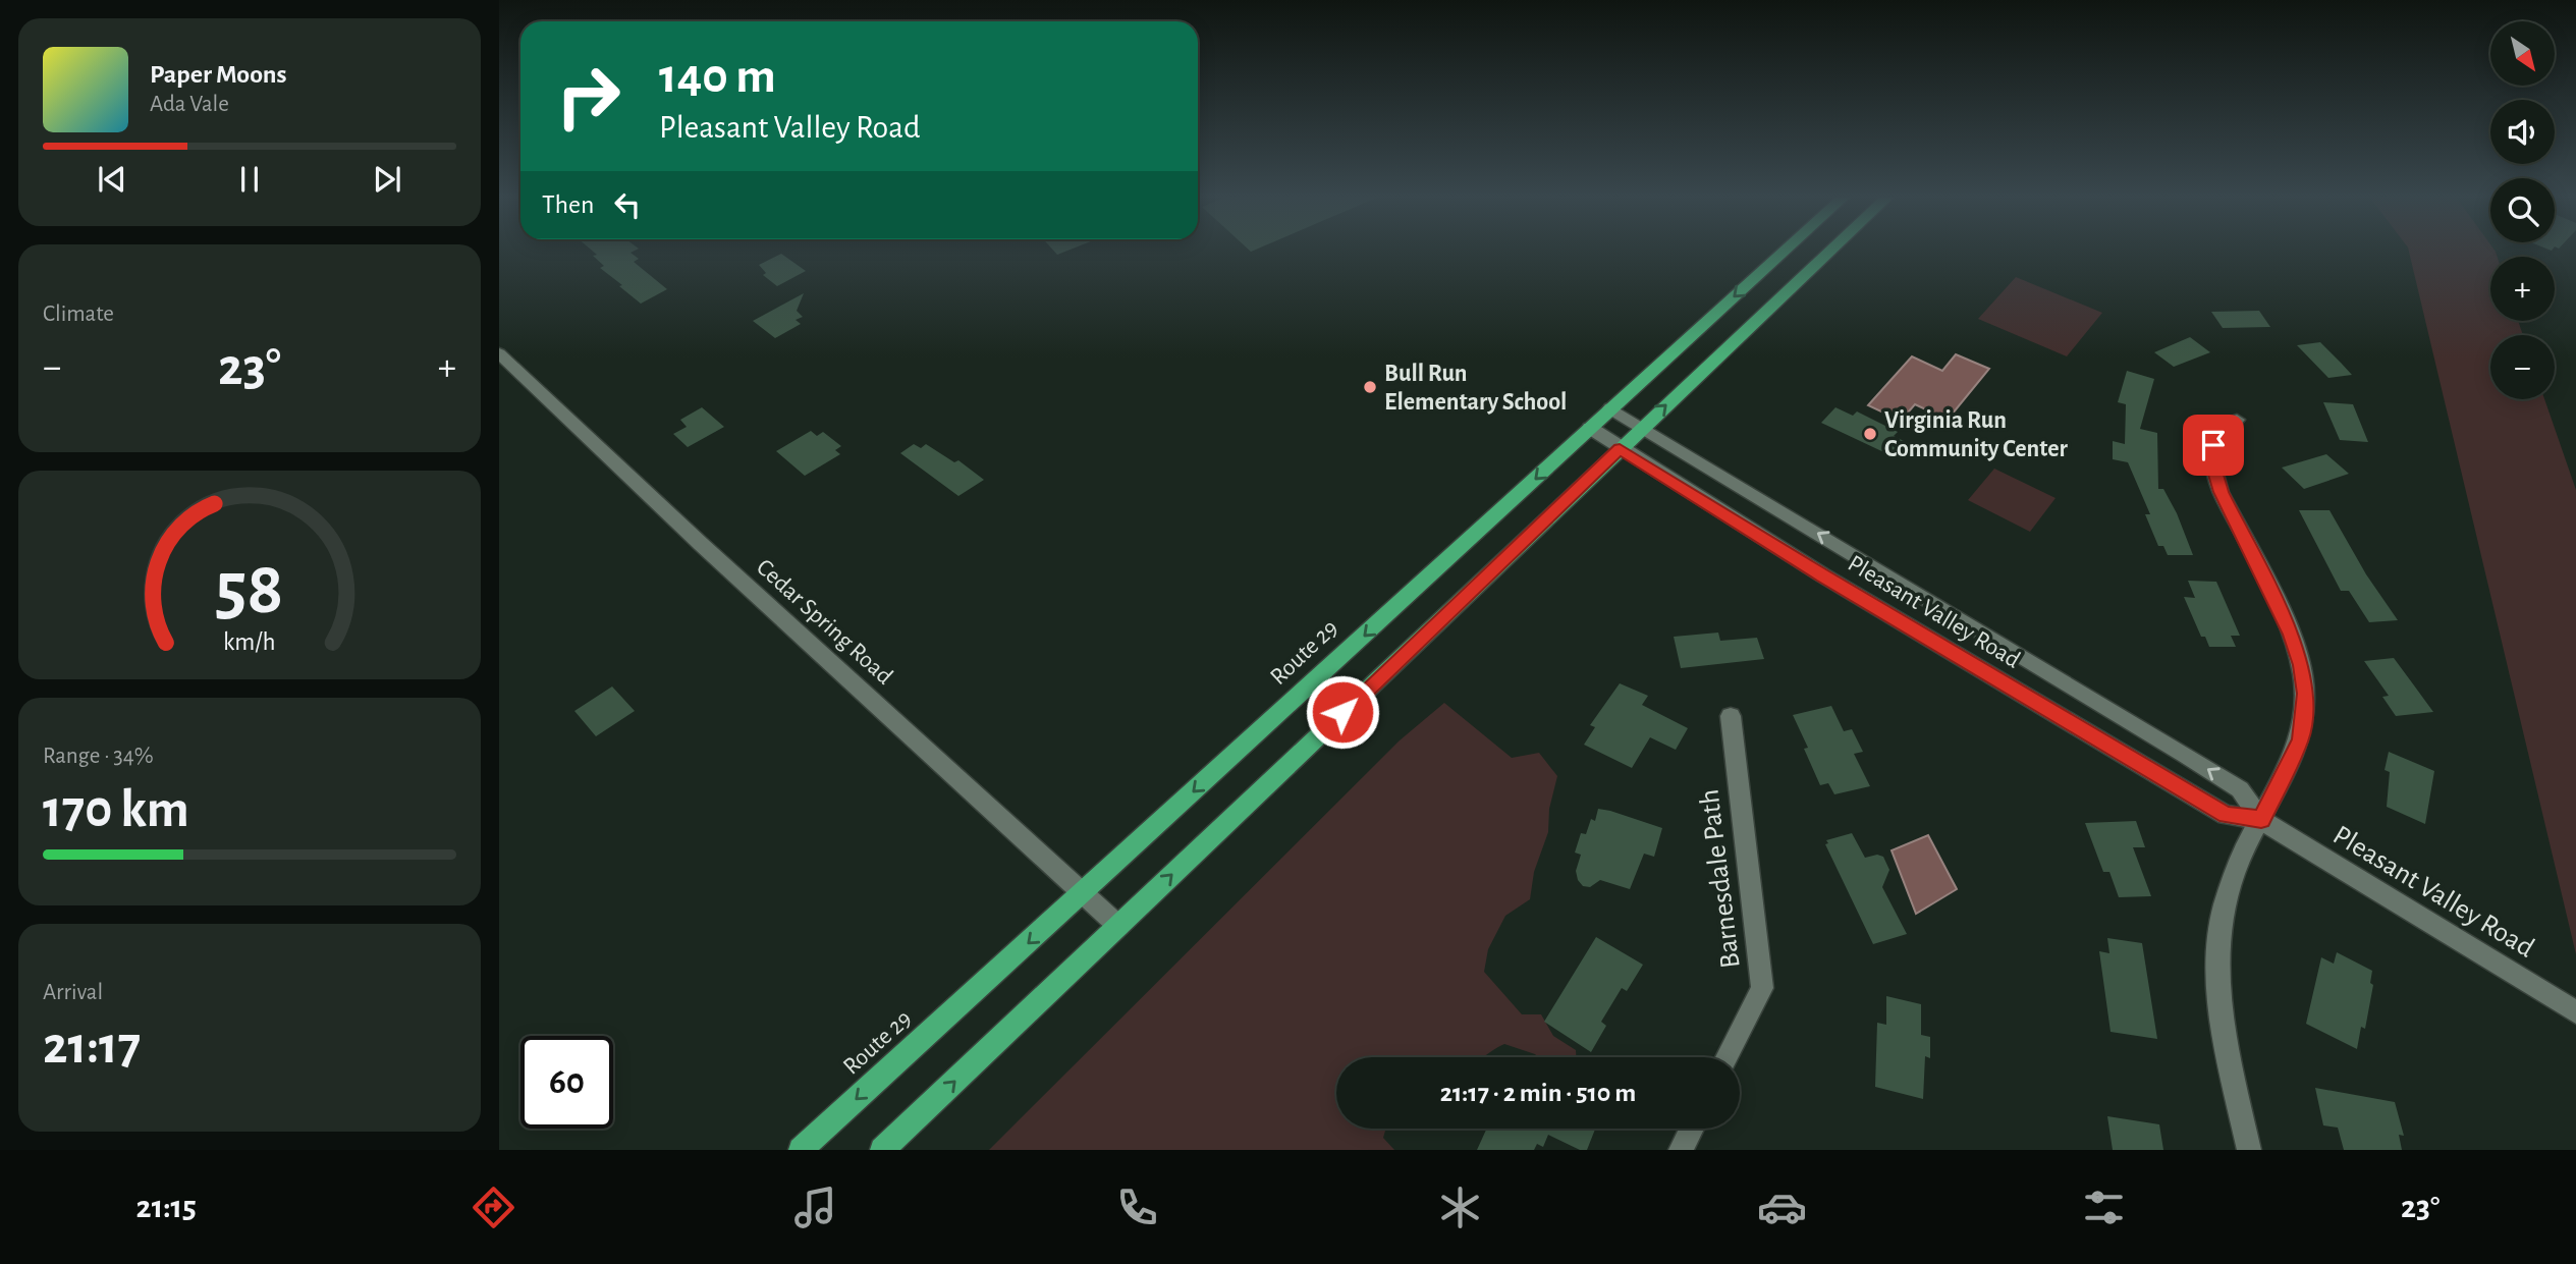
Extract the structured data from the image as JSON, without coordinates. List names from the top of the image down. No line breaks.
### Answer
{"streets":{"main road":["Route 29"],"street":["Pleasant Valley Road","Cedar Spring Road","Barnesdale Path"]},"crossings":[["Pleasant Valley Road","Route 29"],["Cedar Spring Road","Route 29"]],"places":["Bull Run Elementary School","Virginia Run Community Center"],"north":"bottom right","page":{"map_buttons":["+","−"],"turn":["140 m","Pleasant Valley Road"],"song":["Paper Moons","Ada Vale"],"then":"Then","tile":["Climate",["Range · 34%","170 km"],["Arrival","21:17"]],"heat":["−","23°","+"],"limit":"60","trip":"21:17 · 2 min · 510 m","tabs":["21:15","23°"],"gauge":["58","km/h"]}}
